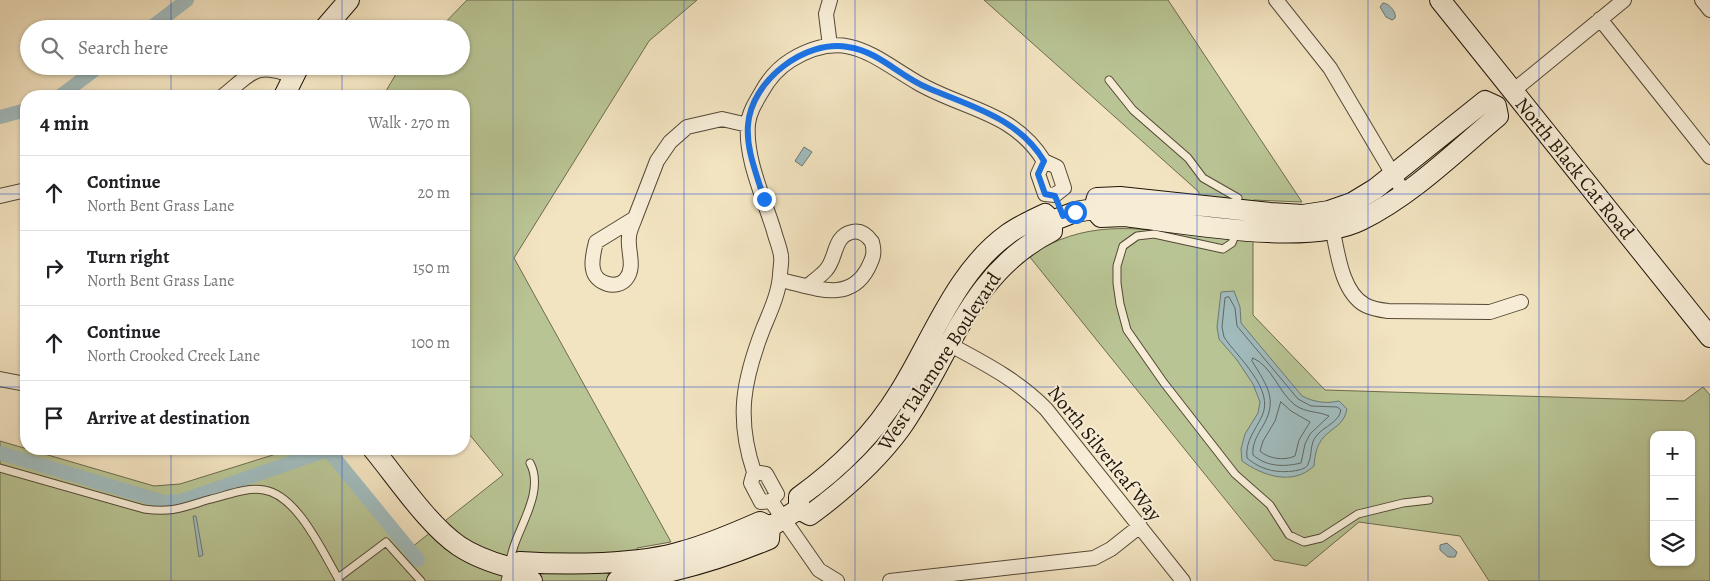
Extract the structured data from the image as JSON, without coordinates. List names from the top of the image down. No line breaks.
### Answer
{"streets":{"street":["North Black Cat Road","West Talamore Boulevard","North Silverleaf Way"]},"crossings":[["North Black Cat Road","West Talamore Boulevard"],["West Talamore Boulevard","North Silverleaf Way"]],"page":{"search":"Search here","heading":["4 min","Walk · 270 m"],"list":[["Continue","North Bent Grass Lane","20 m"],["Turn right","North Bent Grass Lane","150 m"],["Continue","North Crooked Creek Lane","100 m"],"Arrive at destination"],"map_buttons":["+","−"]}}
